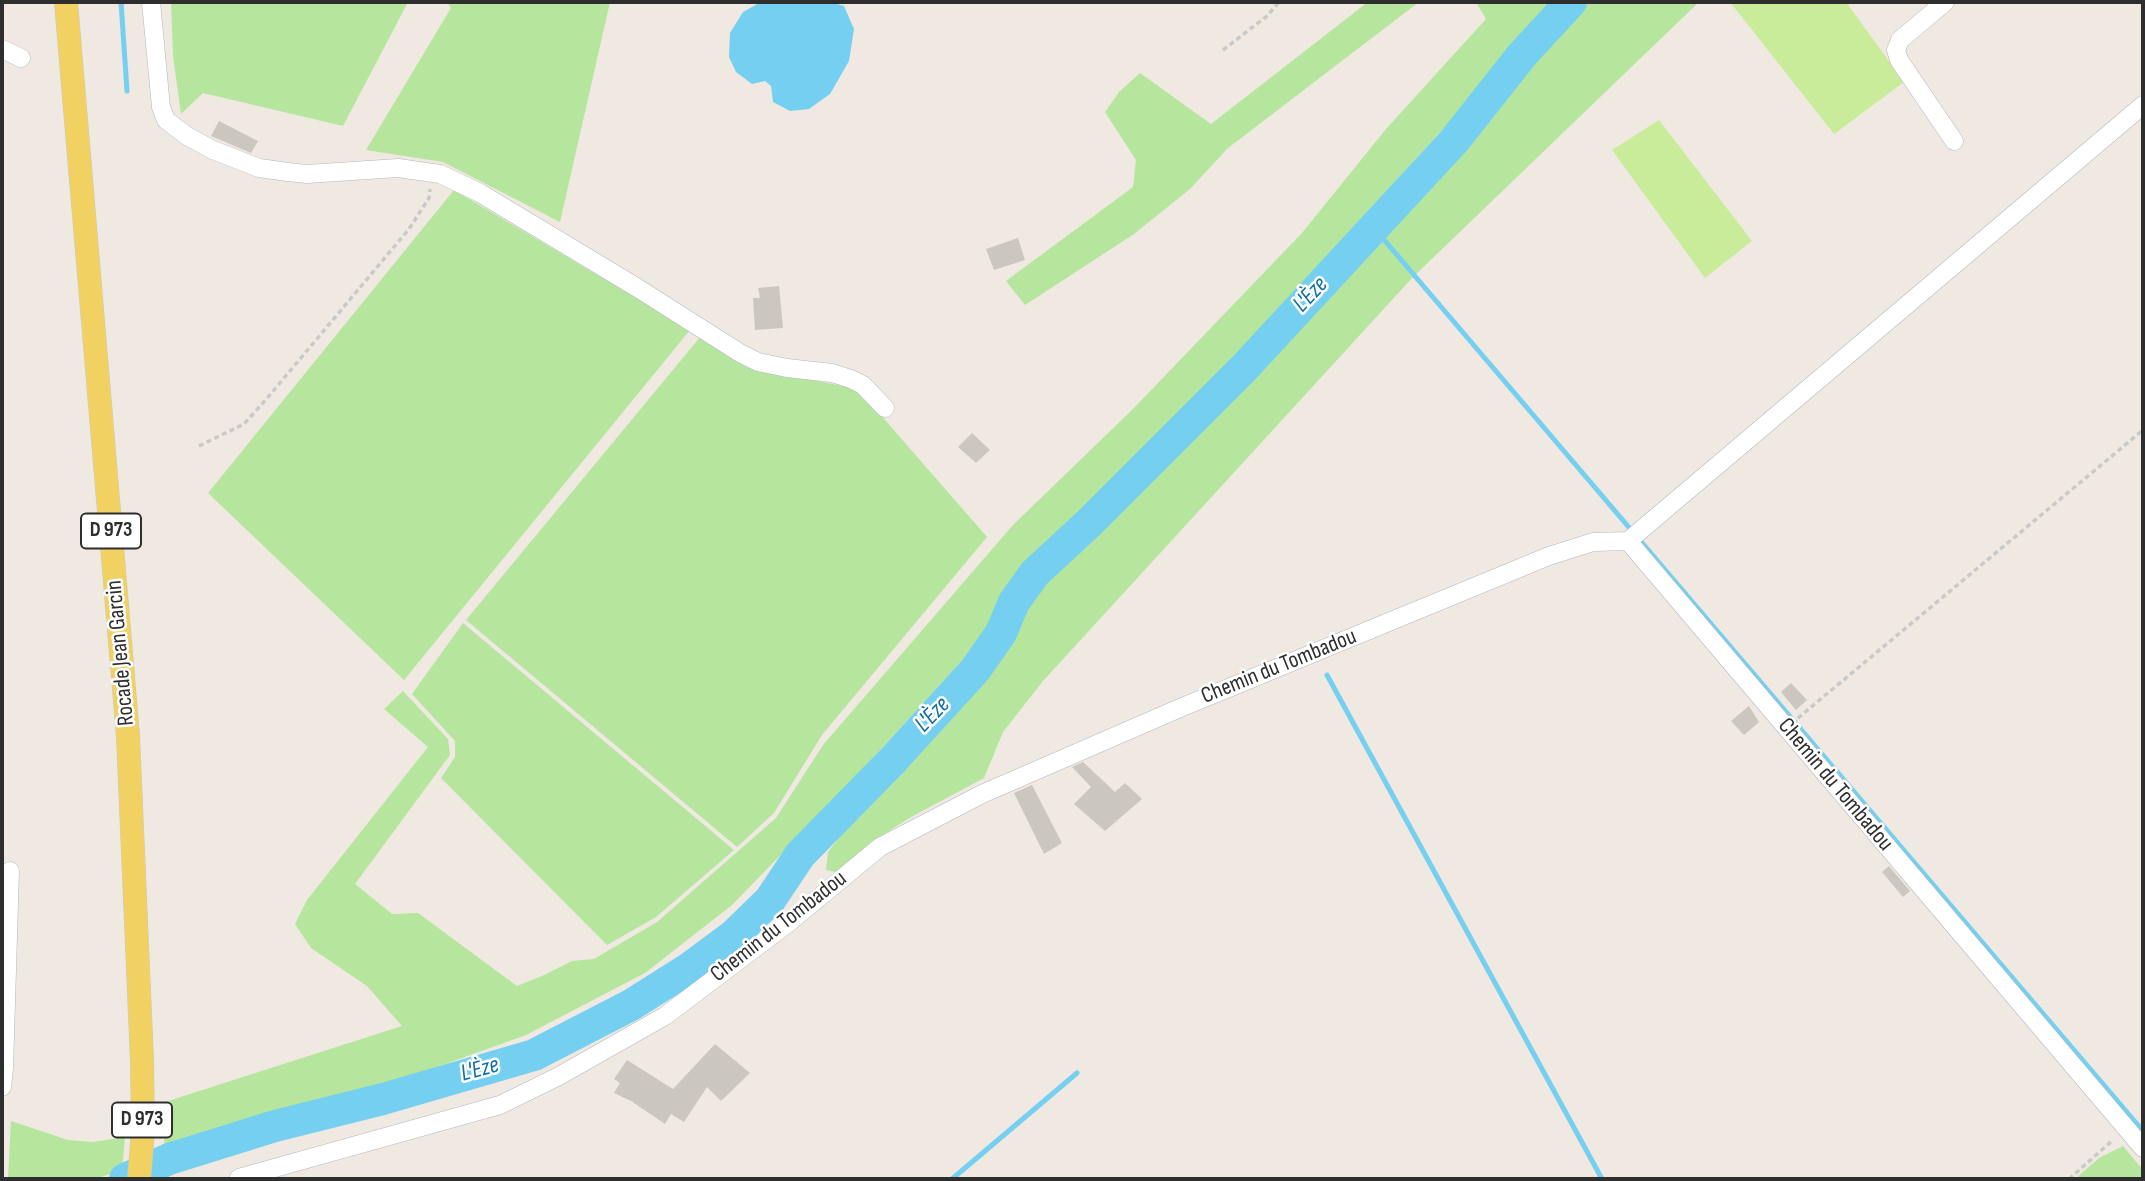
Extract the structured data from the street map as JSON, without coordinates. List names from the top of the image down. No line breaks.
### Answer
{"streets":{"main road":["D 973","Rocade Jean Garcin"],"street":["Chemin du Tombadou"]},"water":["L'Èze"]}
